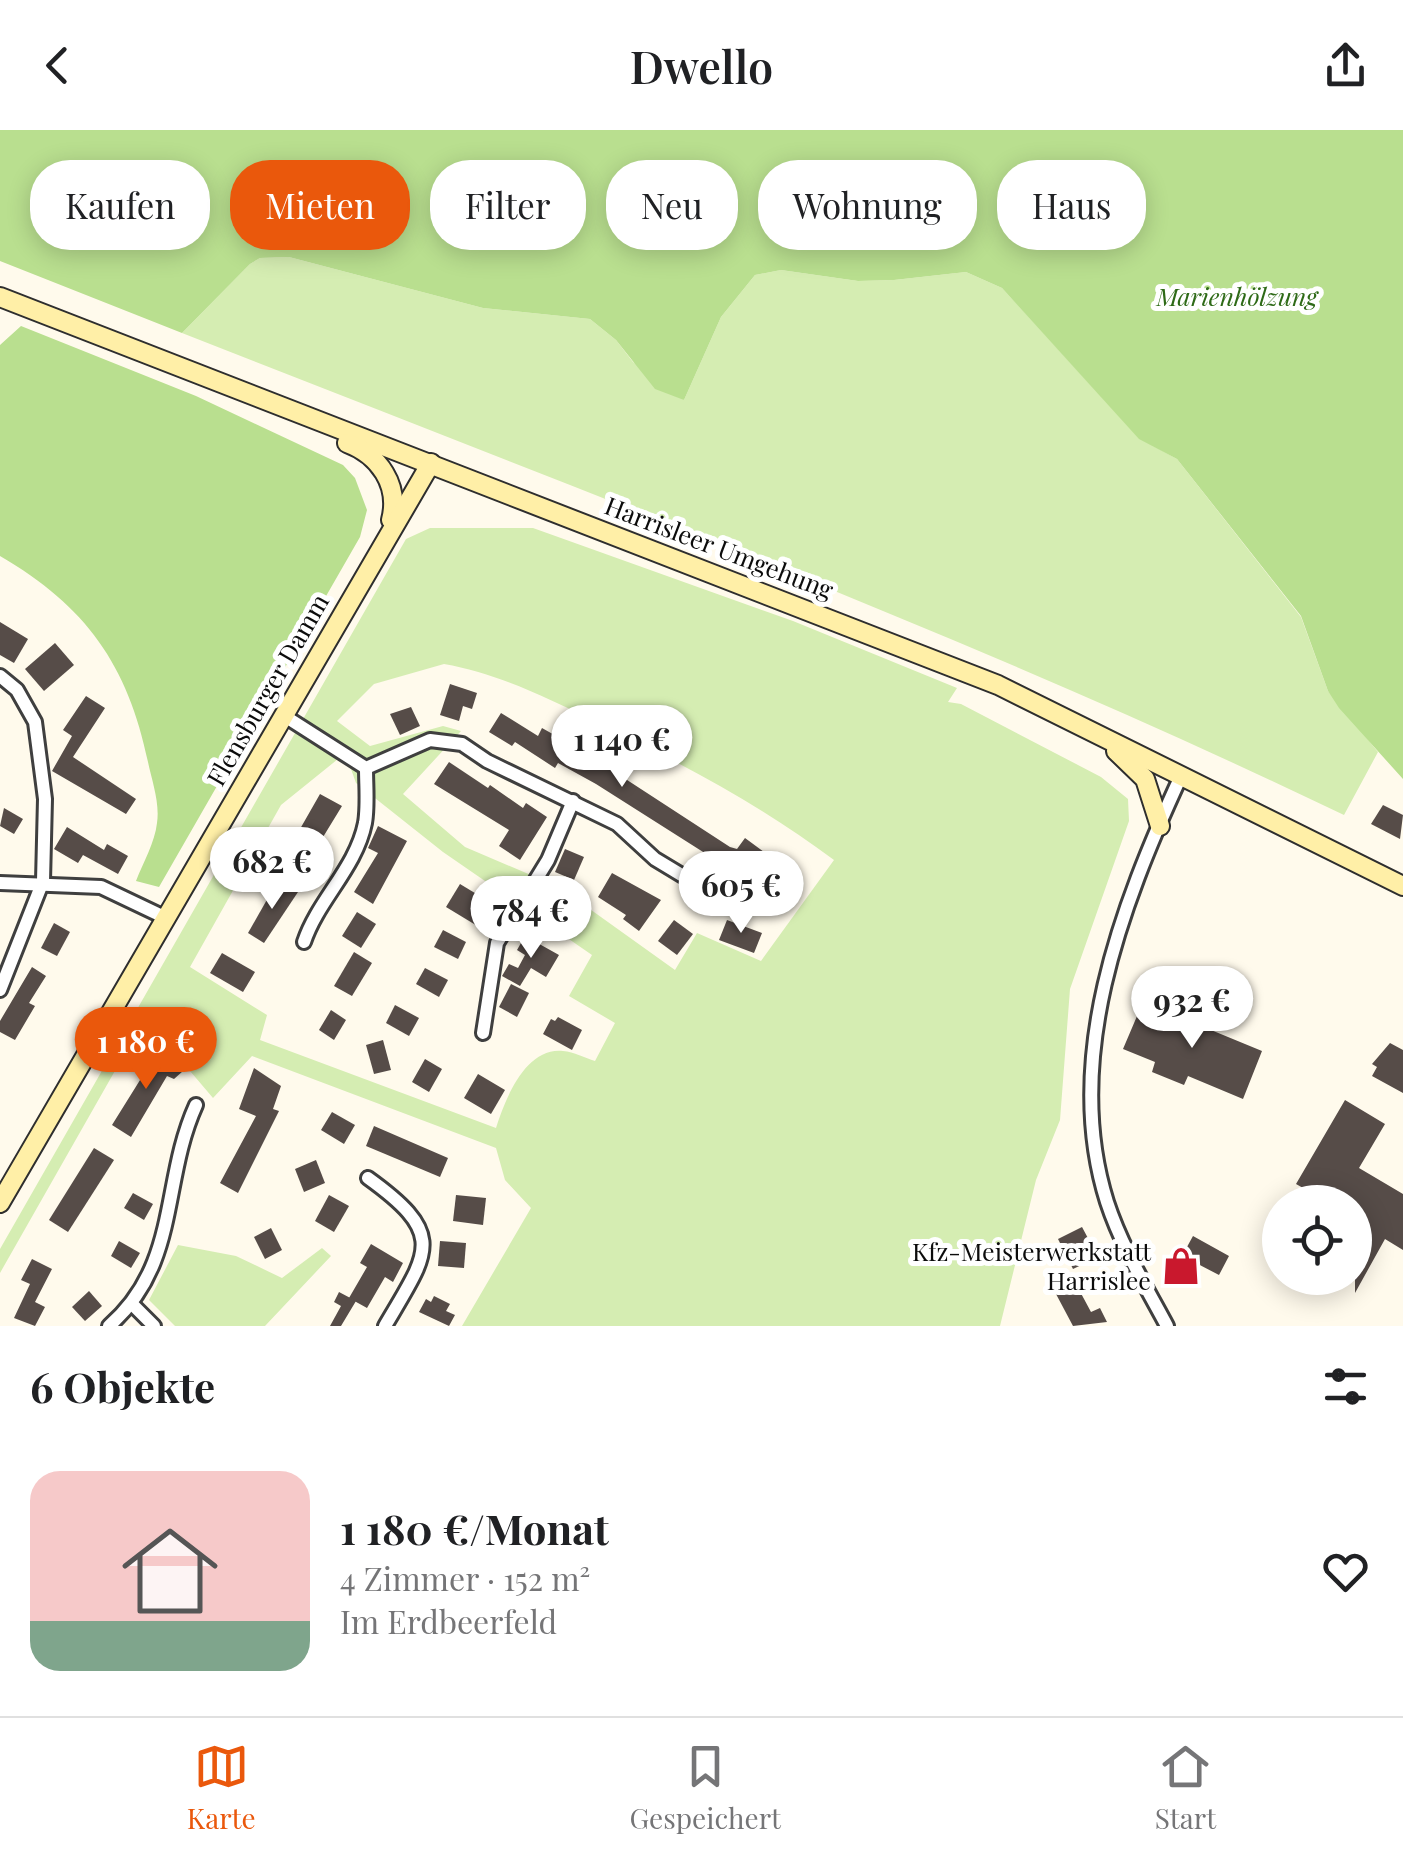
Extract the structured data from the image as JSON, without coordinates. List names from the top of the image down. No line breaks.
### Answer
{"streets":{"main road":["Harrisleer Umgehung","Flensburger Damm"]},"crossings":[["Harrisleer Umgehung","Flensburger Damm"]],"parks":["Marienhölzung"],"places":{"shop":["Kfz-Meisterwerkstatt Harrislee"]},"page":{"header":"Dwello","chip":["Kaufen","Mieten","Filter","Neu","Wohnung","Haus"],"price":["1 140 €","682 €","605 €","784 €","932 €","1 180 €"],"heading":"6 Objekte","list":[{"name":"1 180 €/Monat","note":"4 Zimmer · 152 m² · Im Erdbeerfeld"}],"tabs":["Karte","Gespeichert","Start"]}}
